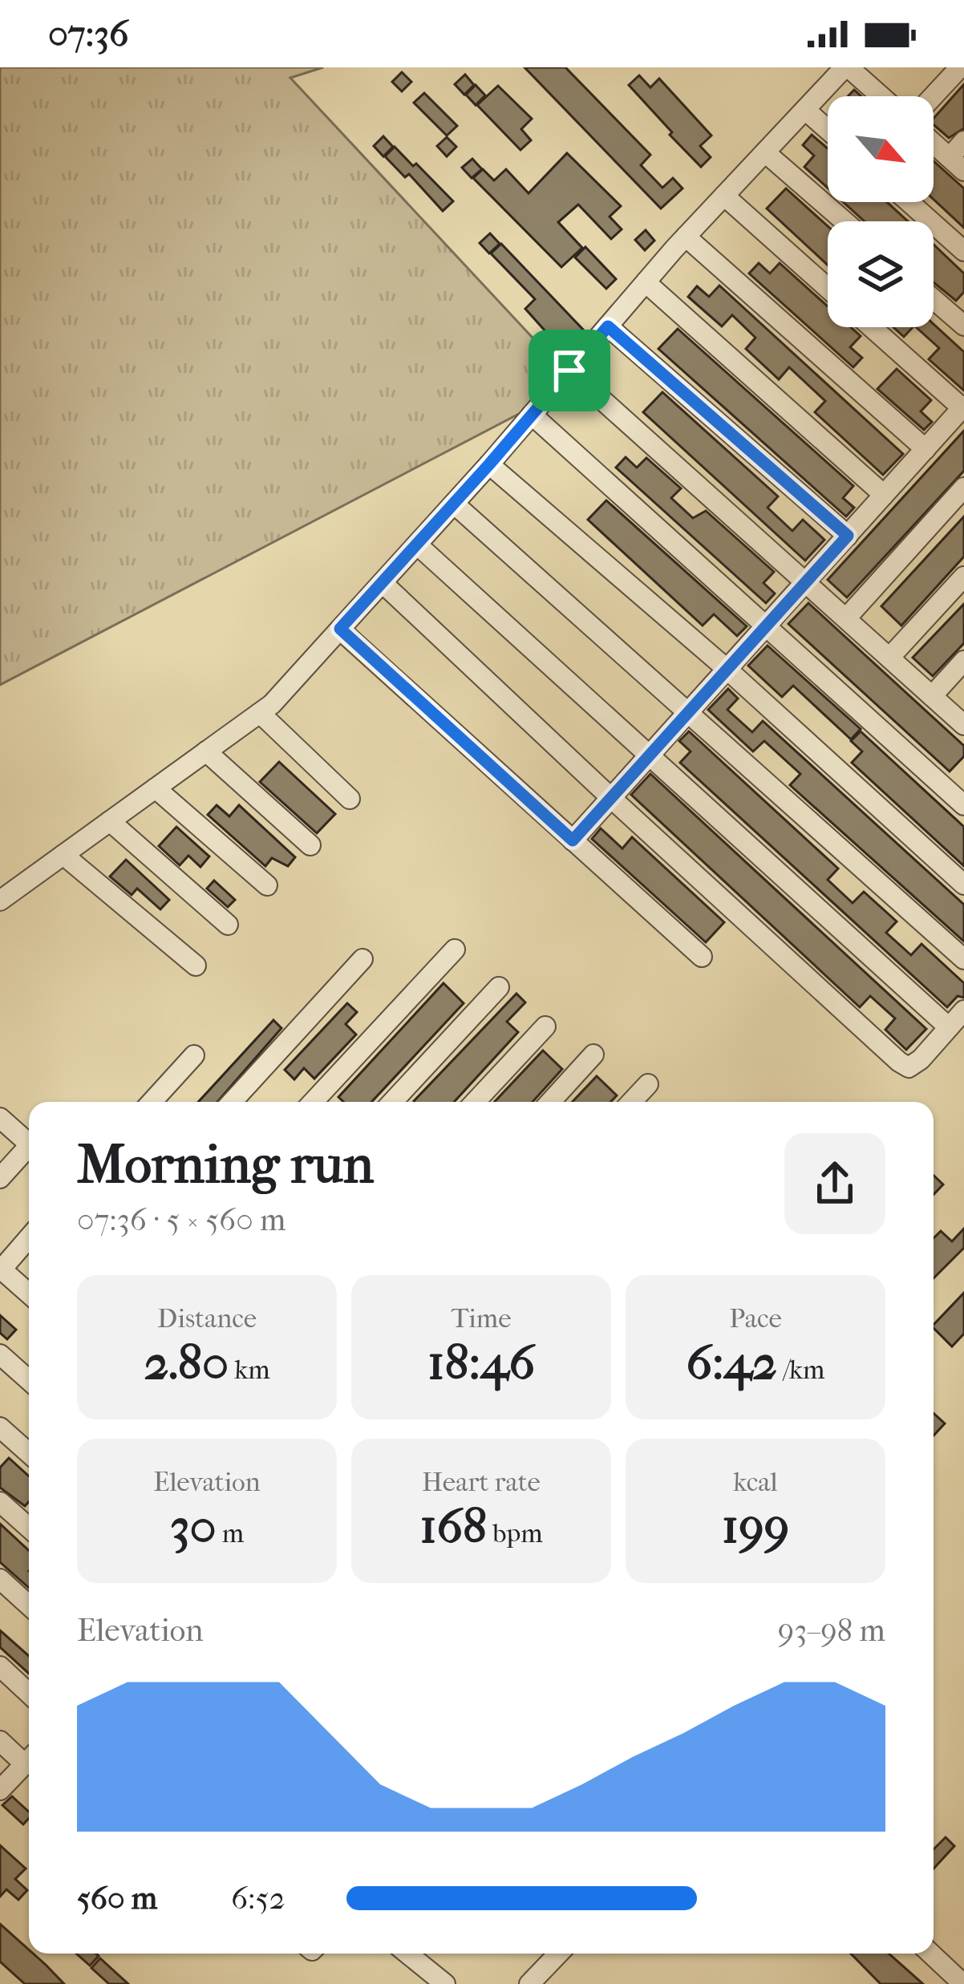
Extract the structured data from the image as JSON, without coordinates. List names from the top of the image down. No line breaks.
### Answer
{"north":"bottom right","page":{"status":"07:36","heading":["Morning run","07:36 · 5 × 560 m"],"stats":[["Distance","2.80 km"],["Time","18:46"],["Pace","6:42 /km"],["Elevation","30 m"],["Heart rate","168 bpm"],["kcal","199"]],"chart":["Elevation","93–98 m"],"list":[{"name":"560 m","note":"6:52"}]}}
